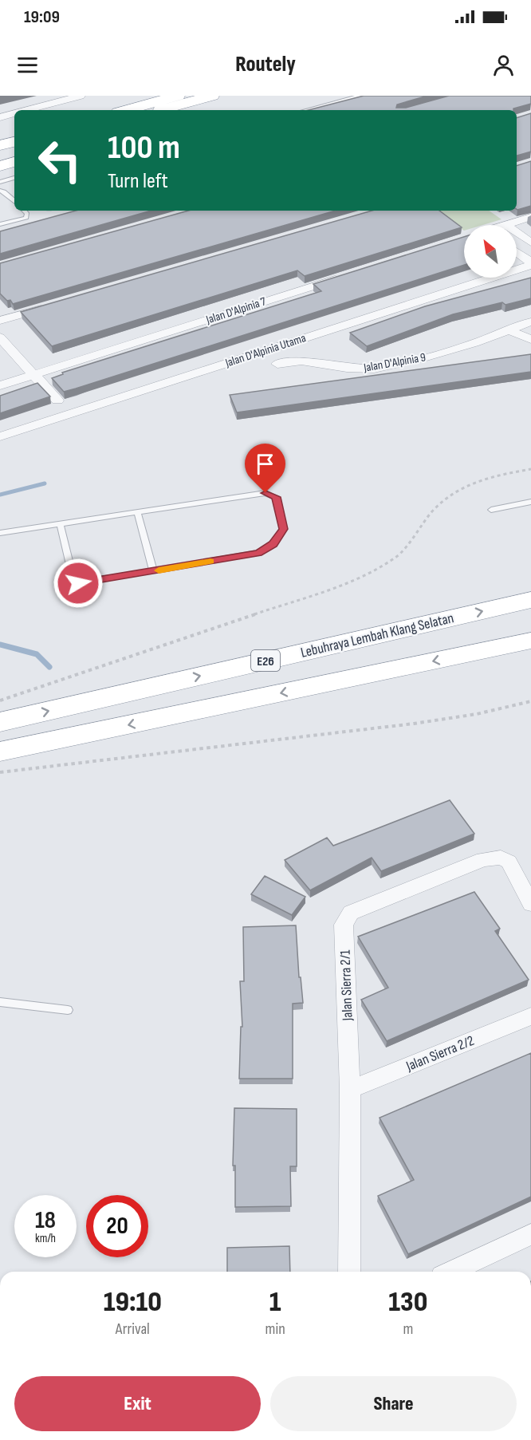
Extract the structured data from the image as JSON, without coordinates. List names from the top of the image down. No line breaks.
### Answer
{"streets":{"highway":["Lebuhraya Lembah Klang Selatan","E26"],"street":["Jalan D'Alpinia 7","Jalan D'Alpinia Utama","Jalan D'Alpinia 9","Jalan Sierra 2/1","Jalan Sierra 2/2"]},"crossings":[["Jalan Sierra 2/1","Jalan Sierra 2/2"]],"north":"top left","page":{"status":"19:09","header":"Routely","turn":["100 m","Turn left"],"speed":"18 km/h","limit":"20","eta":["19:10","Arrival","1","min","130","m"],"buttons":["Exit","Share"]}}
